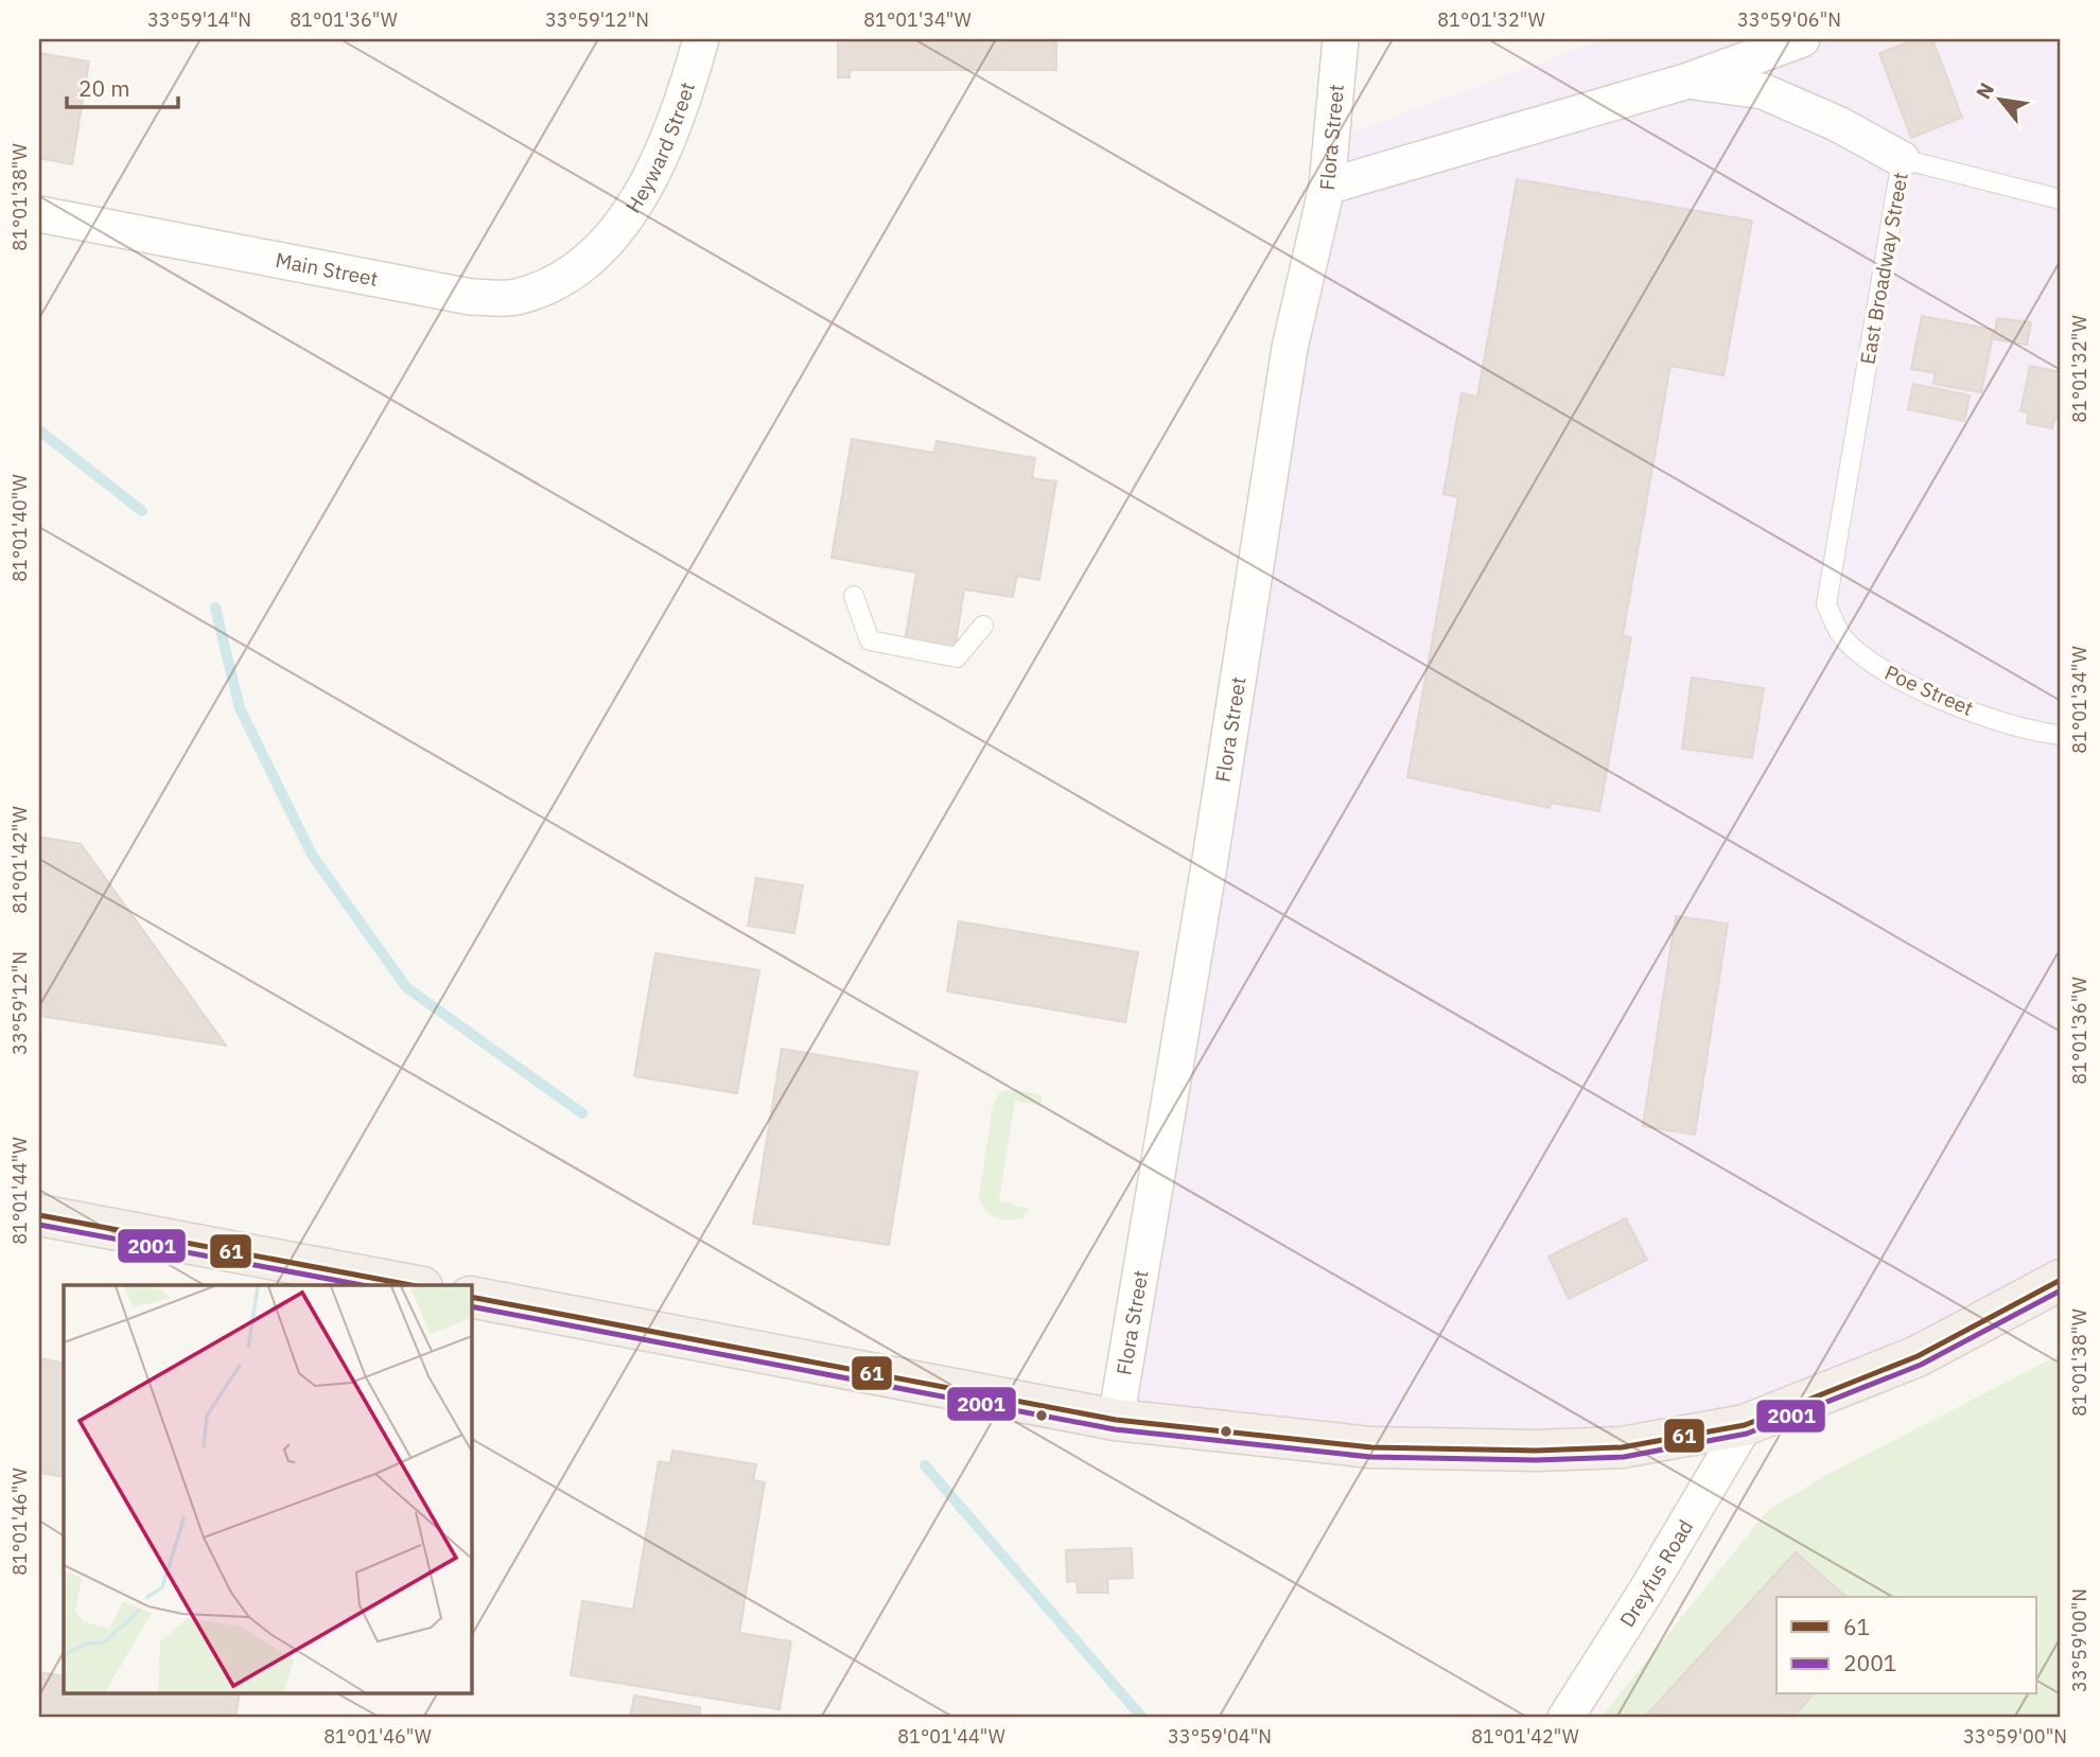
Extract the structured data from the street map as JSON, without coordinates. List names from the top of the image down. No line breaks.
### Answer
{"streets":{"street":["Flora Street","Heyward Street","East Broadway Street","Main Street","Dreyfus Road"],"lane":["Poe Street"]},"crossings":[["Flora Street","East Broadway Street"],["Heyward Street","Main Street"],["East Broadway Street","Poe Street"]],"lines":["transit line 61","transit line 2001"],"legend":["61","2001"],"scale_bar":"20 m","north":"top left","coordinates":["33°59'14\"N","81°01'36\"W","33°59'12\"N","81°01'34\"W","81°01'32\"W","33°59'06\"N","81°01'38\"W","81°01'40\"W","81°01'42\"W","81°01'44\"W","81°01'46\"W","33°59'00\"N","33°59'04\"N"]}
